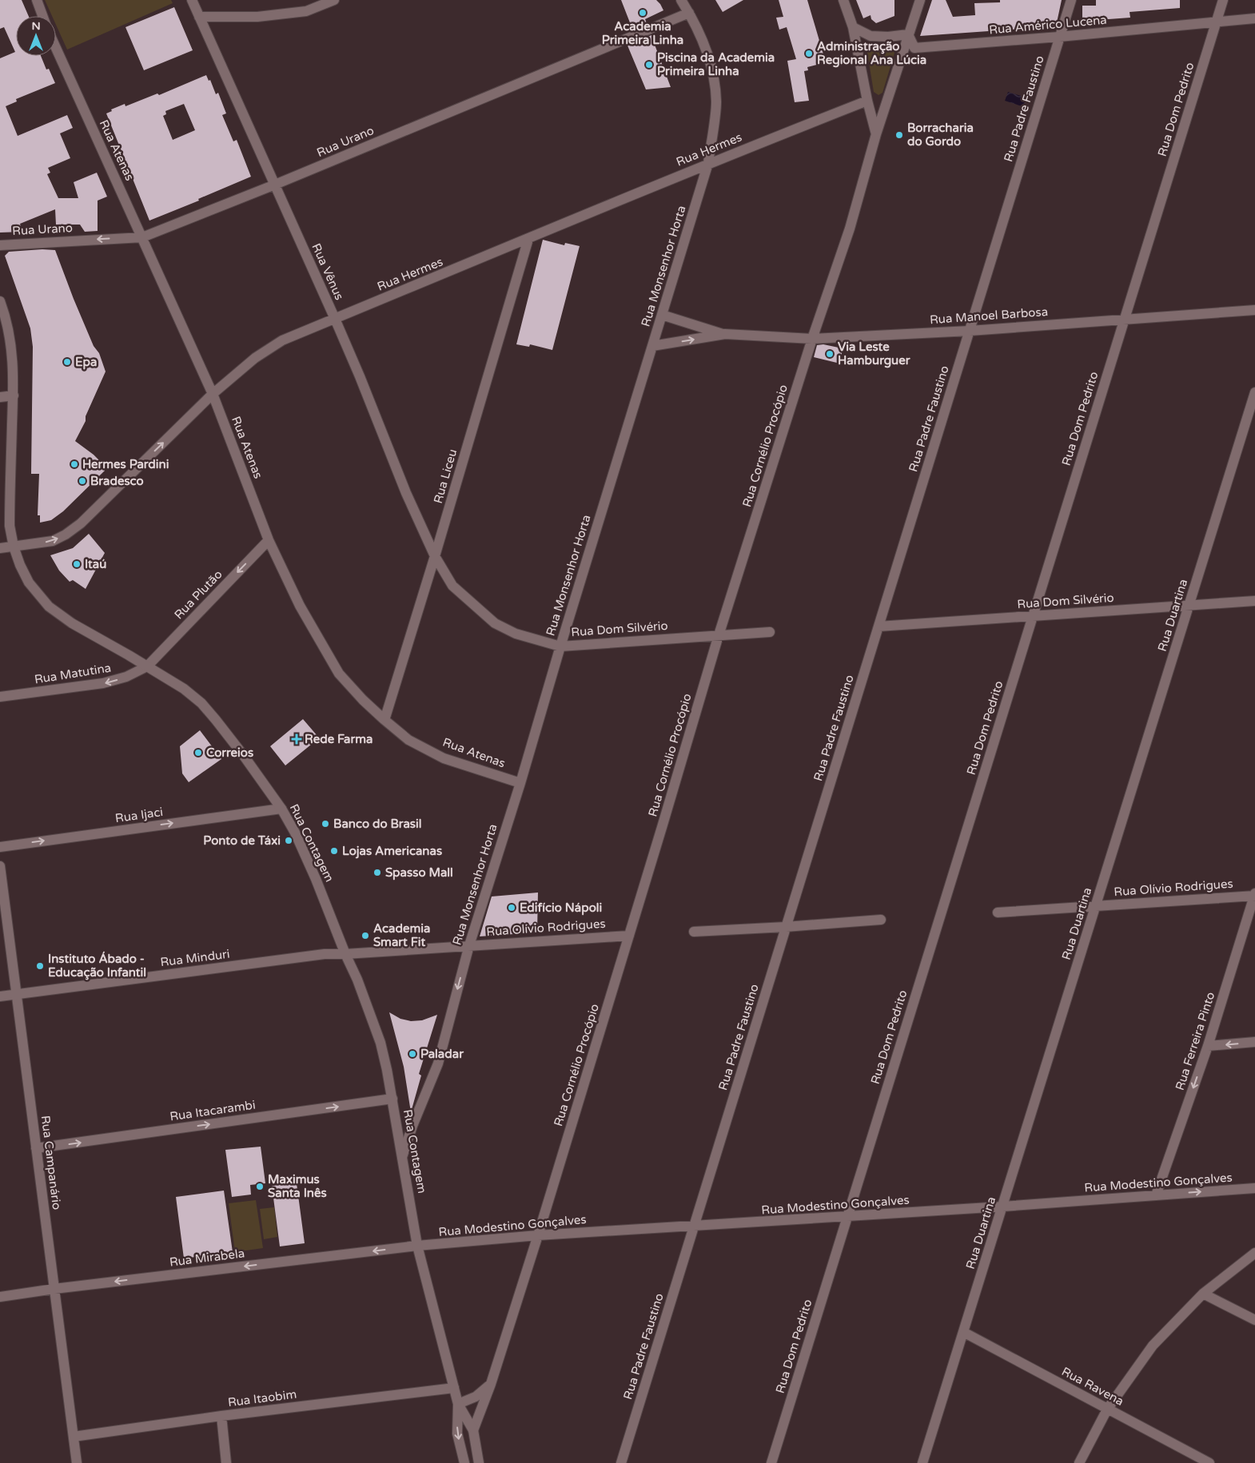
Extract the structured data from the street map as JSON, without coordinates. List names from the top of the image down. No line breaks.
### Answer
{"streets":{"street":["Rua Américo Lucena","Rua Padre Faustino","Rua Dom Pedrito","Rua Urano","Rua Hermes","Rua Atenas","Rua Monsenhor Horta","Rua Vênus","Rua Manoel Barbosa","Rua Cornélio Procópio","Rua Liceu","Rua Plutão","Rua Dom Silvério","Rua Duartina","Rua Matutina","Rua Ijaci","Rua Contagem","Rua Olívio Rodrigues","Rua Minduri","Rua Ferreira Pinto","Rua Itacarambi","Rua Campanário","Rua Modestino Gonçalves","Rua Mirabela","Rua Ravena","Rua Itaobim"]},"crossings":[["Rua Américo Lucena","Rua Padre Faustino"],["Rua Américo Lucena","Rua Dom Pedrito"],["Rua Américo Lucena","Rua Cornélio Procópio"],["Rua Padre Faustino","Rua Manoel Barbosa"],["Rua Padre Faustino","Rua Dom Silvério"],["Rua Padre Faustino","Rua Modestino Gonçalves"],["Rua Dom Pedrito","Rua Manoel Barbosa"],["Rua Dom Pedrito","Rua Dom Silvério"],["Rua Dom Pedrito","Rua Modestino Gonçalves"],["Rua Urano","Rua Atenas"],["Rua Urano","Rua Monsenhor Horta"],["Rua Urano","Rua Vênus"],["Rua Hermes","Rua Atenas"],["Rua Hermes","Rua Monsenhor Horta"],["Rua Hermes","Rua Vênus"],["Rua Hermes","Rua Liceu"],["Rua Hermes","Rua Contagem"],["Rua Atenas","Rua Monsenhor Horta"],["Rua Atenas","Rua Liceu"],["Rua Atenas","Rua Plutão"],["Rua Monsenhor Horta","Rua Manoel Barbosa"],["Rua Monsenhor Horta","Rua Dom Silvério"],["Rua Monsenhor Horta","Rua Contagem"],["Rua Monsenhor Horta","Rua Olívio Rodrigues"],["Rua Vênus","Rua Liceu"],["Rua Vênus","Rua Dom Silvério"],["Rua Manoel Barbosa","Rua Cornélio Procópio"],["Rua Cornélio Procópio","Rua Dom Silvério"],["Rua Cornélio Procópio","Rua Contagem"],["Rua Cornélio Procópio","Rua Olívio Rodrigues"],["Rua Cornélio Procópio","Rua Modestino Gonçalves"],["Rua Liceu","Rua Dom Silvério"],["Rua Plutão","Rua Matutina"],["Rua Plutão","Rua Contagem"],["Rua Dom Silvério","Rua Duartina"],["Rua Duartina","Rua Olívio Rodrigues"],["Rua Duartina","Rua Modestino Gonçalves"],["Rua Duartina","Rua Ravena"],["Rua Matutina","Rua Contagem"],["Rua Ijaci","Rua Contagem"],["Rua Contagem","Rua Olívio Rodrigues"],["Rua Contagem","Rua Minduri"],["Rua Contagem","Rua Itacarambi"],["Rua Contagem","Rua Modestino Gonçalves"],["Rua Contagem","Rua Mirabela"],["Rua Contagem","Rua Itaobim"],["Rua Olívio Rodrigues","Rua Minduri"],["Rua Olívio Rodrigues","Rua Ferreira Pinto"],["Rua Minduri","Rua Campanário"],["Rua Ferreira Pinto","Rua Modestino Gonçalves"],["Rua Itacarambi","Rua Campanário"],["Rua Campanário","Rua Mirabela"],["Rua Campanário","Rua Itaobim"],["Rua Modestino Gonçalves","Rua Mirabela"]],"one_way":["Rua Plutão","Rua Matutina","Rua Ijaci","Rua Ferreira Pinto","Rua Itacarambi","Rua Mirabela"],"places":{"other":["Academia Primeira Linha","Administração Regional Ana Lúcia","Piscina da Academia Primeira Linha","Borracharia do Gordo","Via Leste Hamburguer","Epa","Hermes Pardini","Bradesco","Itaú","Correios","Banco do Brasil","Ponto de Táxi","Lojas Americanas","Spasso Mall","Edifício Nápoli","Academia Smart Fit","Instituto Ábado - Educação Infantil","Paladar","Maximus Santa Inês"],"health":["Rede Farma"]},"north":"top"}
